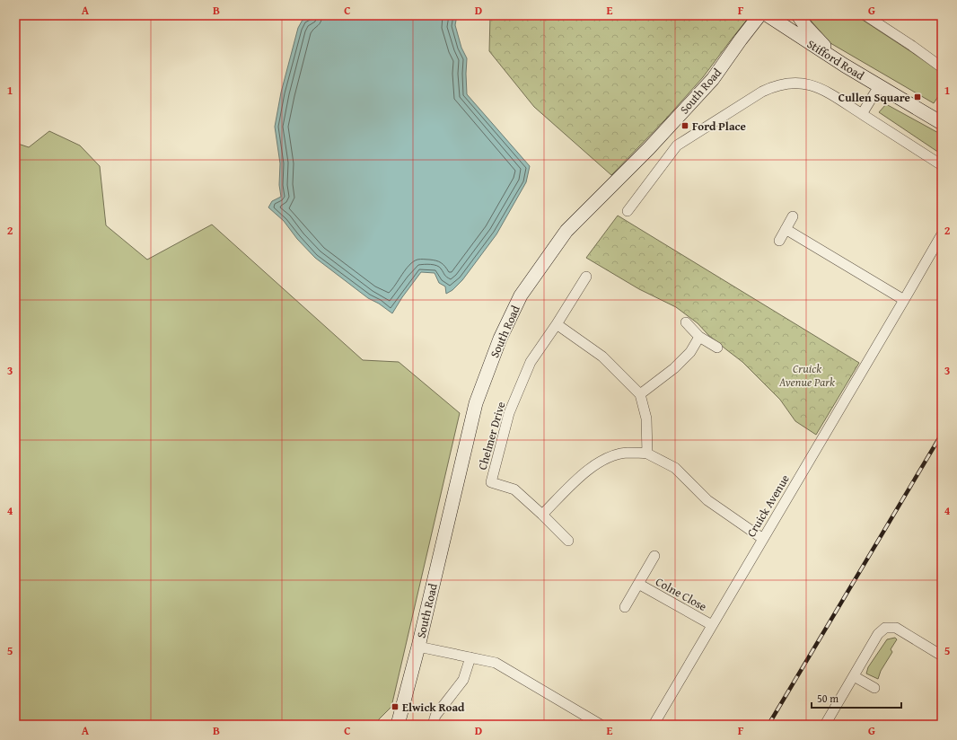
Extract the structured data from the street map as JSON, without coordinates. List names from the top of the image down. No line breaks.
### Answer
{"streets":{"main road":["Stifford Road","South Road"],"street":["Chelmer Drive","Cruick Avenue","Colne Close"]},"crossings":[["Cruick Avenue","Colne Close"]],"parks":["Cruick Avenue Park"],"places":{"transit":["Cullen Square","Ford Place","Elwick Road"]},"scale_bar":"50 m","grid":{"columns":["A","B","C","D","E","F","G"],"rows":["1","2","3","4","5"]}}
